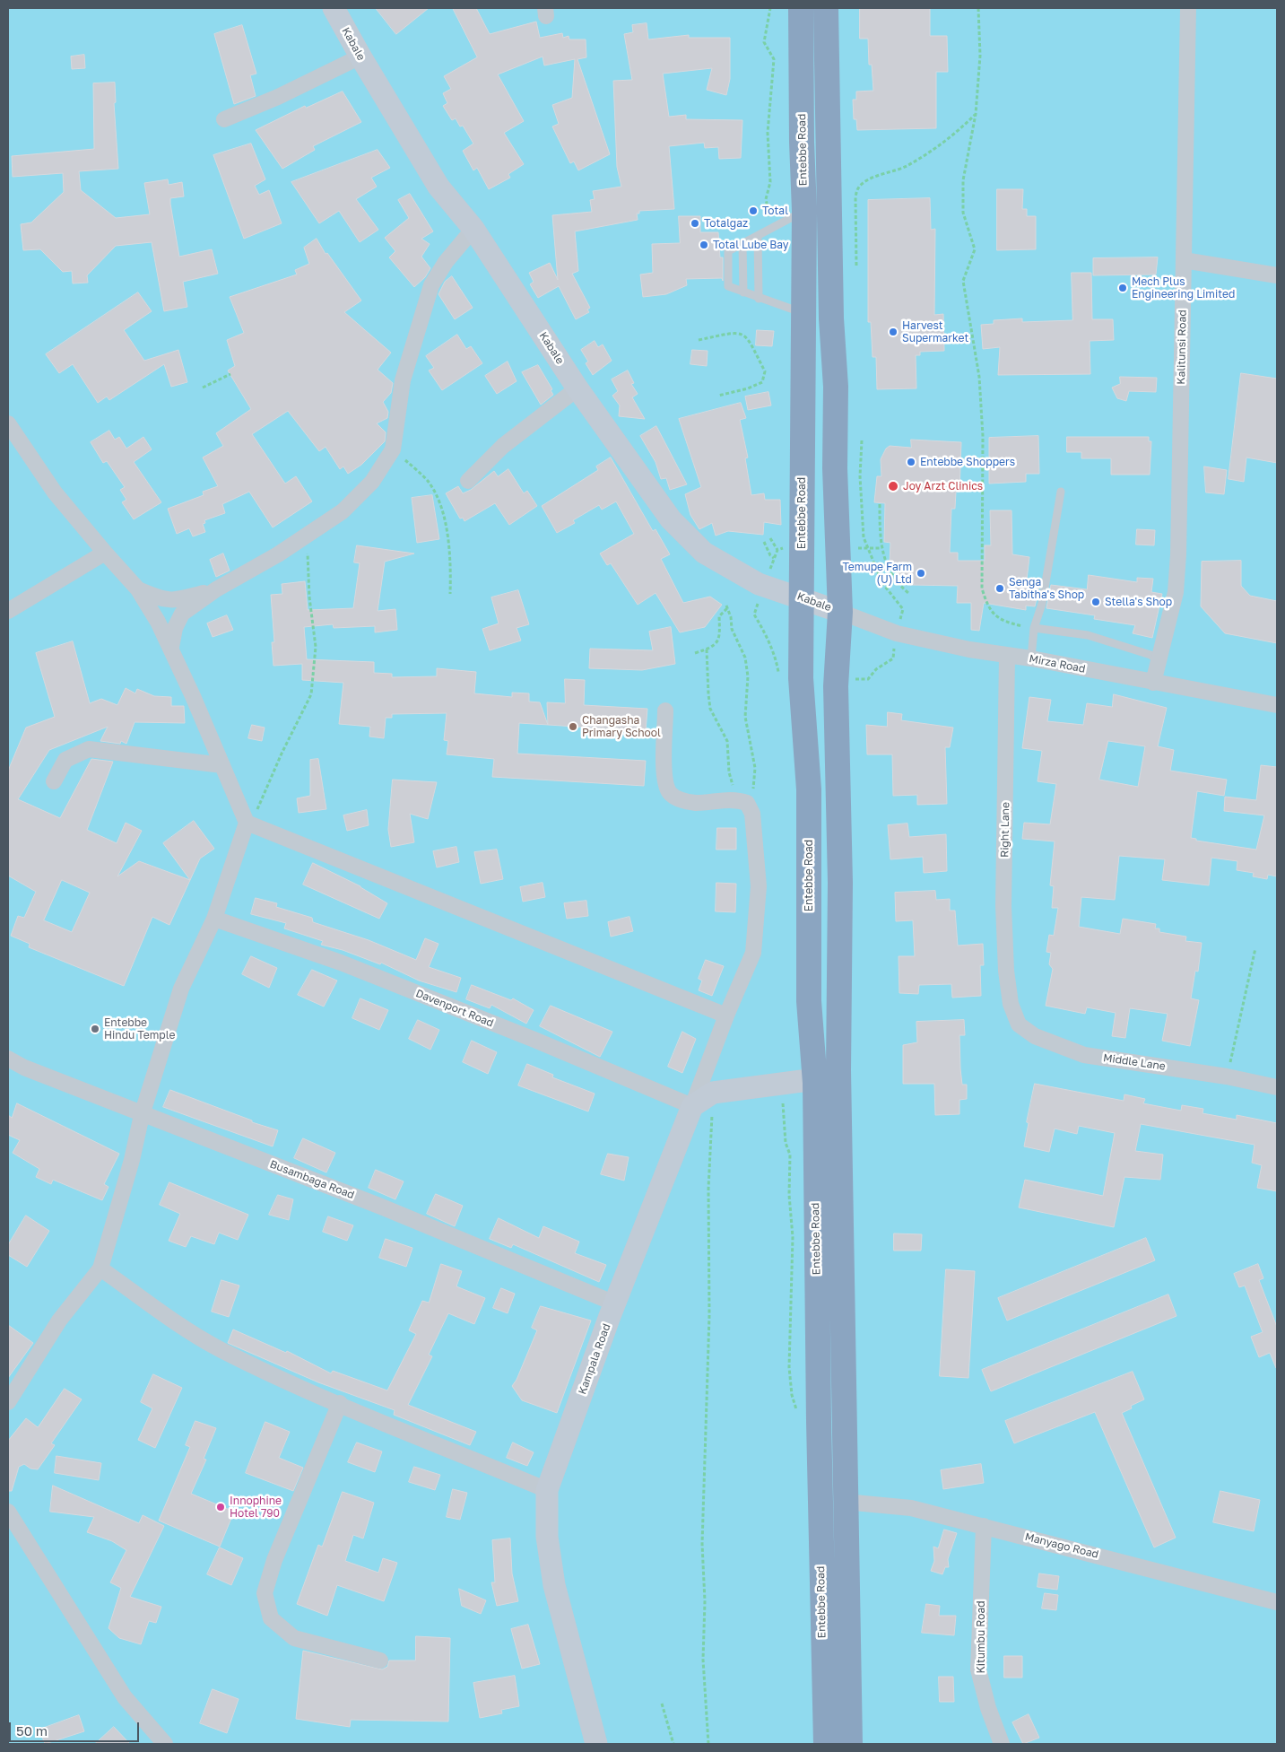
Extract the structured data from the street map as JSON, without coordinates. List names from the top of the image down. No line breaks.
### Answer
{"streets":{"highway":["Entebbe Road"],"street":["Kabale","Kalitunsi Road","Mirza Road","Right Lane","Davenport Road","Middle Lane","Busambaga Road","Kampala Road","Manyago Road","Kitumbu Road"]},"crossings":[["Kabale","Entebbe Road"],["Kabale","Mirza Road"],["Kalitunsi Road","Mirza Road"],["Mirza Road","Right Lane"],["Right Lane","Middle Lane"],["Davenport Road","Kampala Road"],["Busambaga Road","Kampala Road"],["Manyago Road","Kitumbu Road"]],"places":["Total","Totalgaz","Total Lube Bay","Mech Plus Engineering Limited","Harvest Supermarket","Entebbe Shoppers","Joy Arzt Clinics","Temupe Farm (U) Ltd","Senga Tabitha's Shop","Stella's Shop","Changasha Primary School","Entebbe Hindu Temple","Innophine Hotel 790"],"scale_bar":"50 m"}
